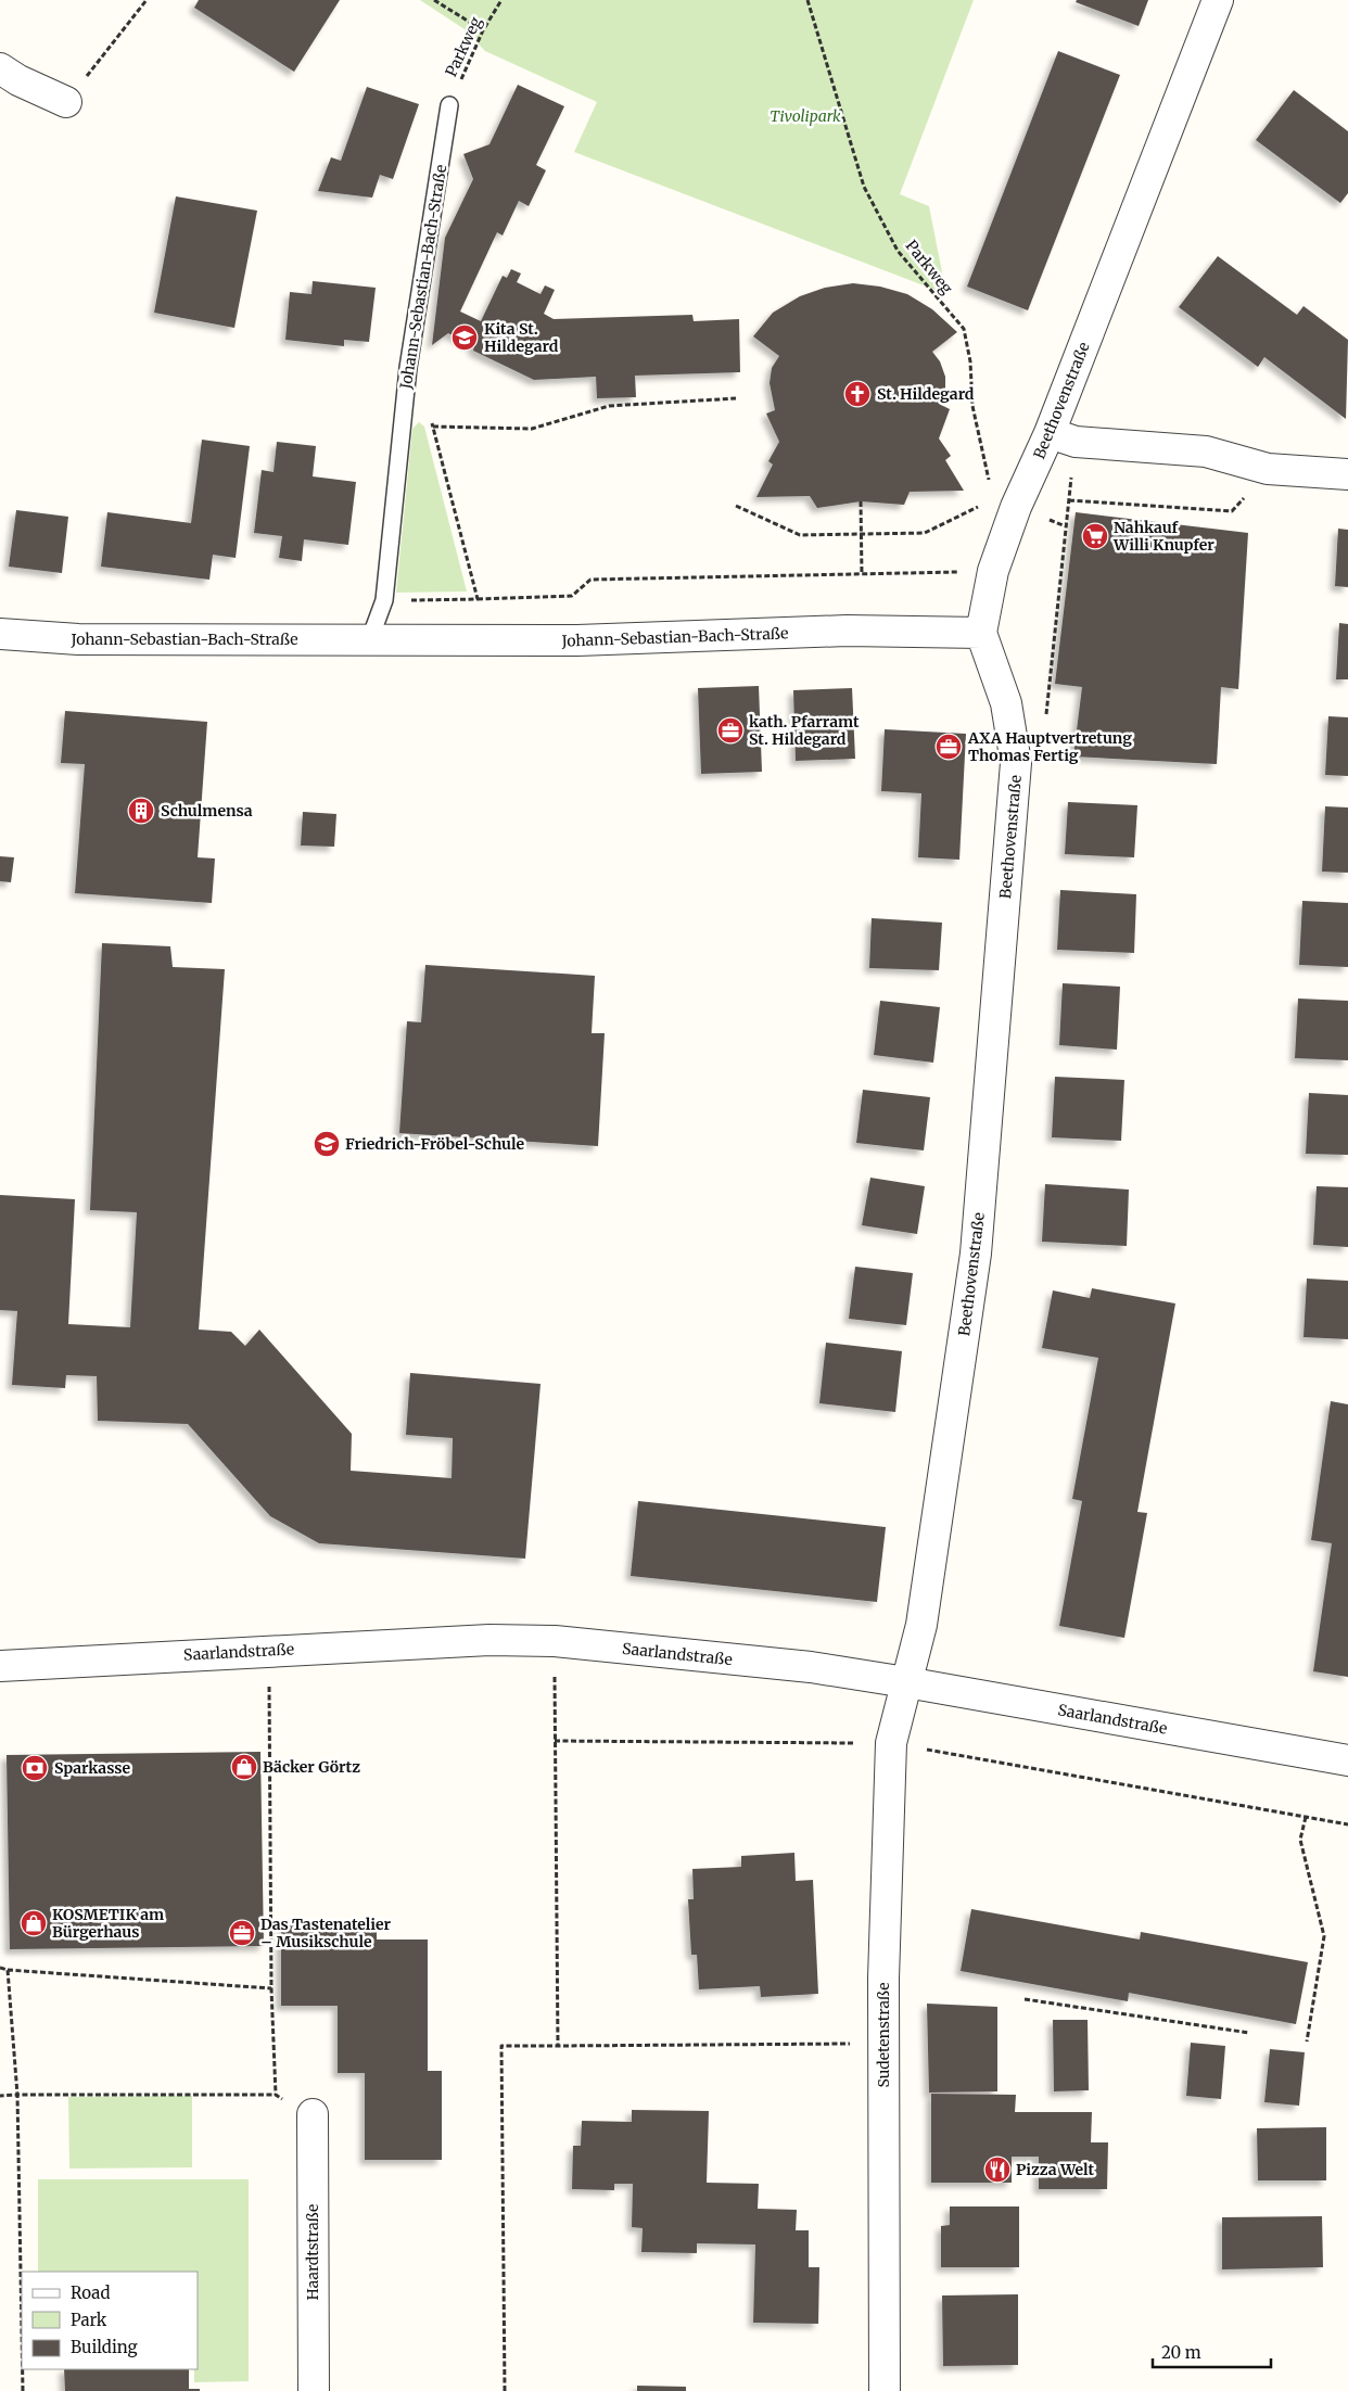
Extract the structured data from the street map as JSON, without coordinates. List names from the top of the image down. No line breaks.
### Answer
{"streets":{"street":["Johann-Sebastian-Bach-Straße","Beethovenstraße","Saarlandstraße","Sudetenstraße","Haardtstraße"],"path":["Parkweg"]},"crossings":[["Parkweg","Johann-Sebastian-Bach-Straße"],["Parkweg","Beethovenstraße"],["Johann-Sebastian-Bach-Straße","Beethovenstraße"],["Beethovenstraße","Saarlandstraße"],["Beethovenstraße","Sudetenstraße"],["Saarlandstraße","Sudetenstraße"]],"parks":["Tivolipark"],"places":{"school or university":["Kita St. Hildegard","Friedrich-Fröbel-Schule"],"church":["St. Hildegard"],"supermarket":["Nahkauf Willi Knupfer"],"office":["kath. Pfarramt St. Hildegard","AXA Hauptvertretung Thomas Fertig","Das Tastenatelier – Musikschule"],"building":["Schulmensa"],"shop":["Bäcker Görtz","KOSMETIK am Bürgerhaus"],"bank":["Sparkasse"],"restaurant":["Pizza Welt"]},"legend":["Road","Park","Building"],"scale_bar":"20 m"}
